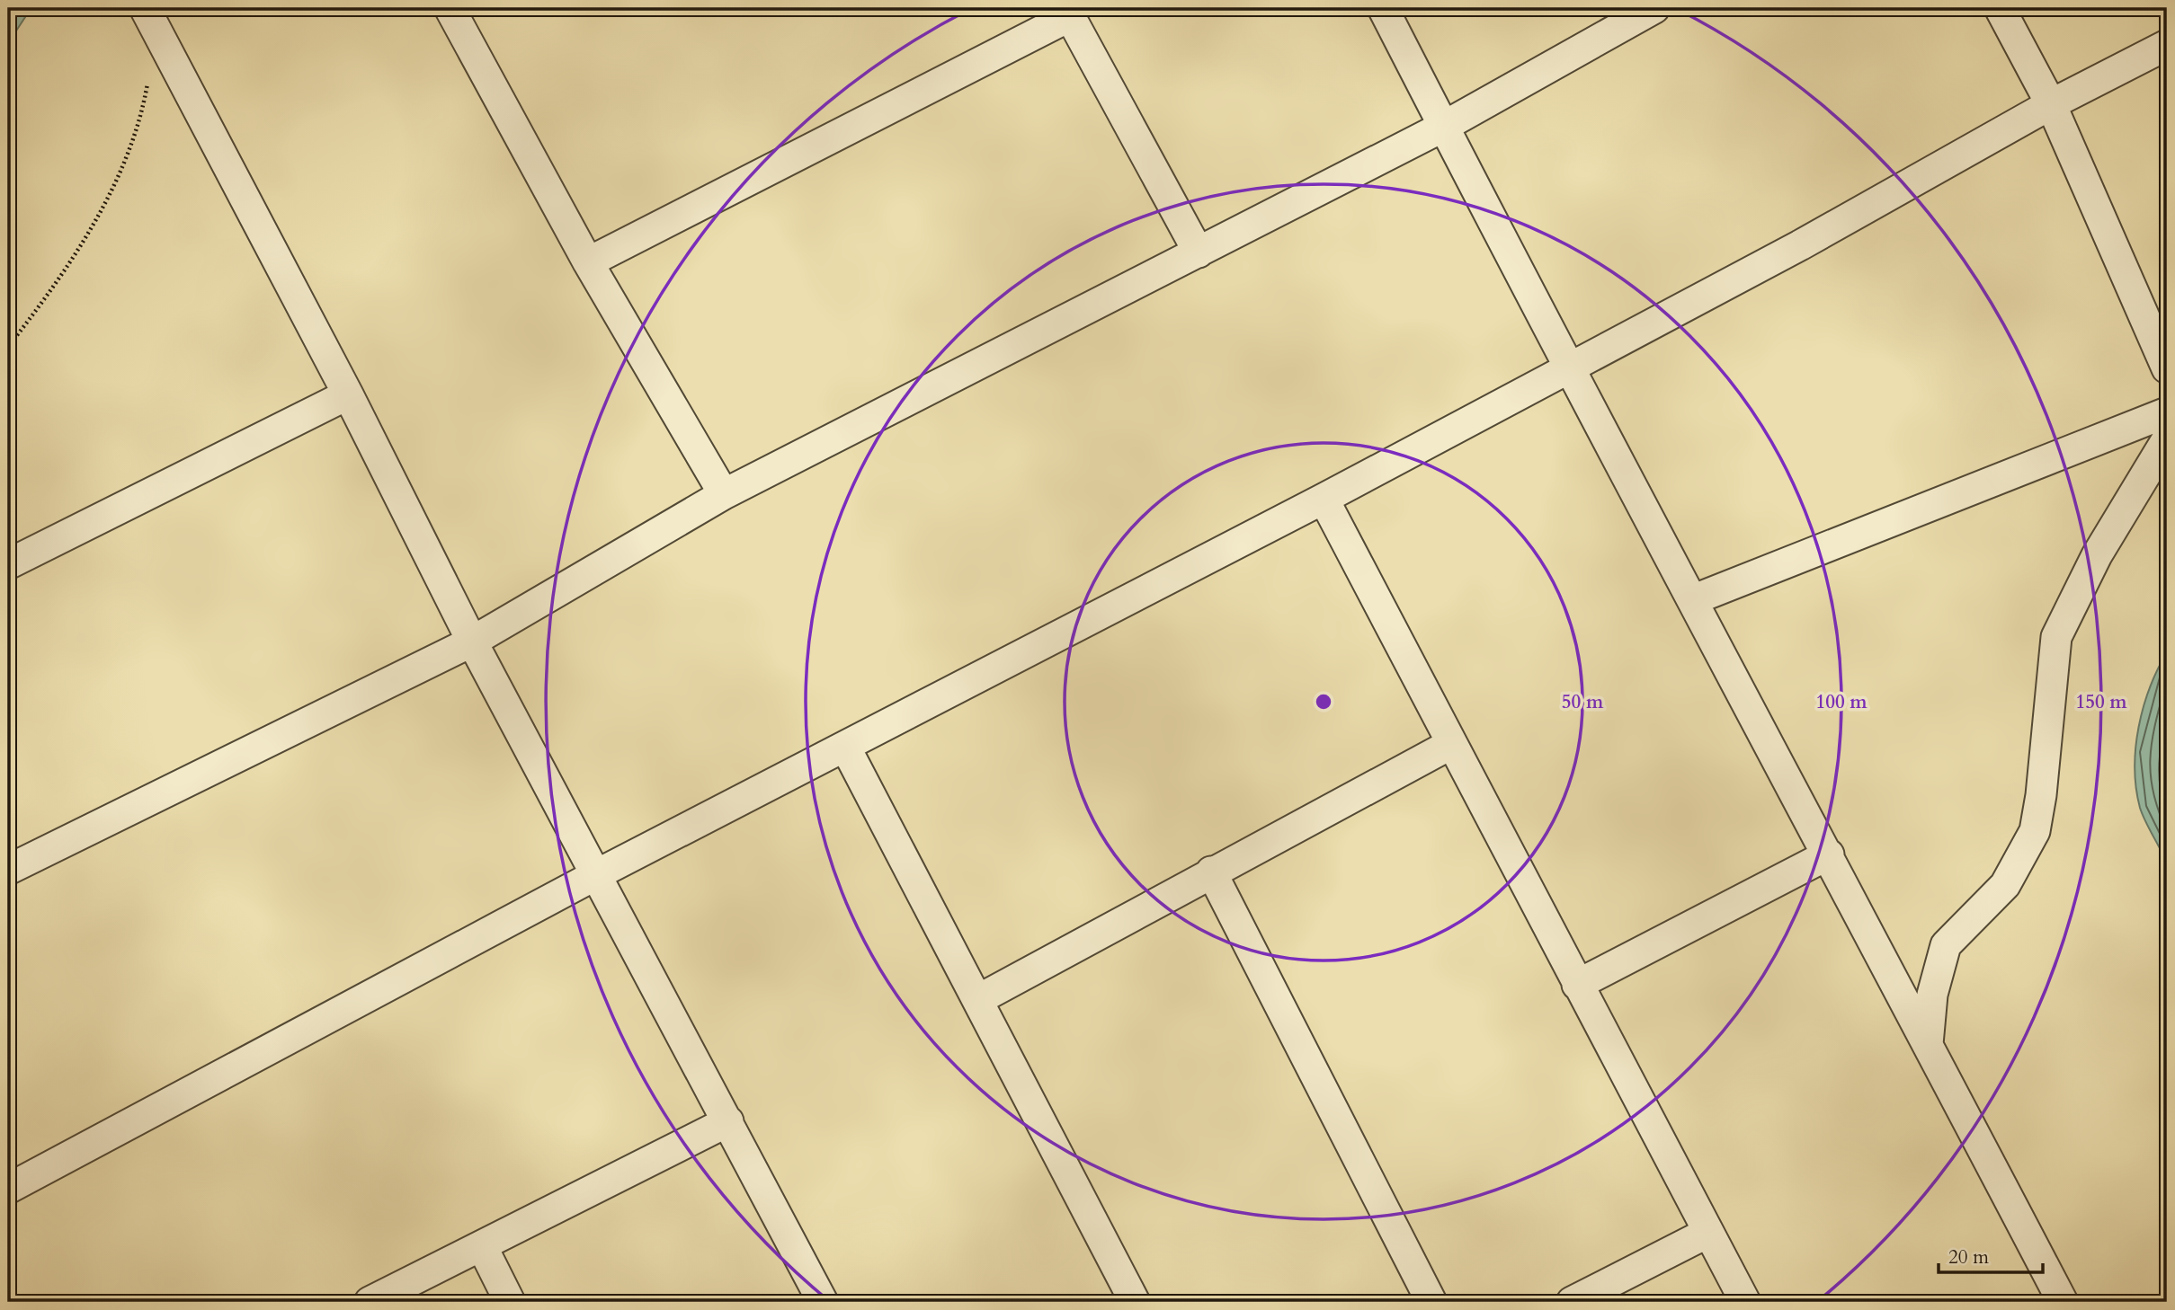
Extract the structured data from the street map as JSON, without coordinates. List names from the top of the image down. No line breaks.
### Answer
{"scale_bar":"20 m","rings":["50 m","100 m","150 m"]}
